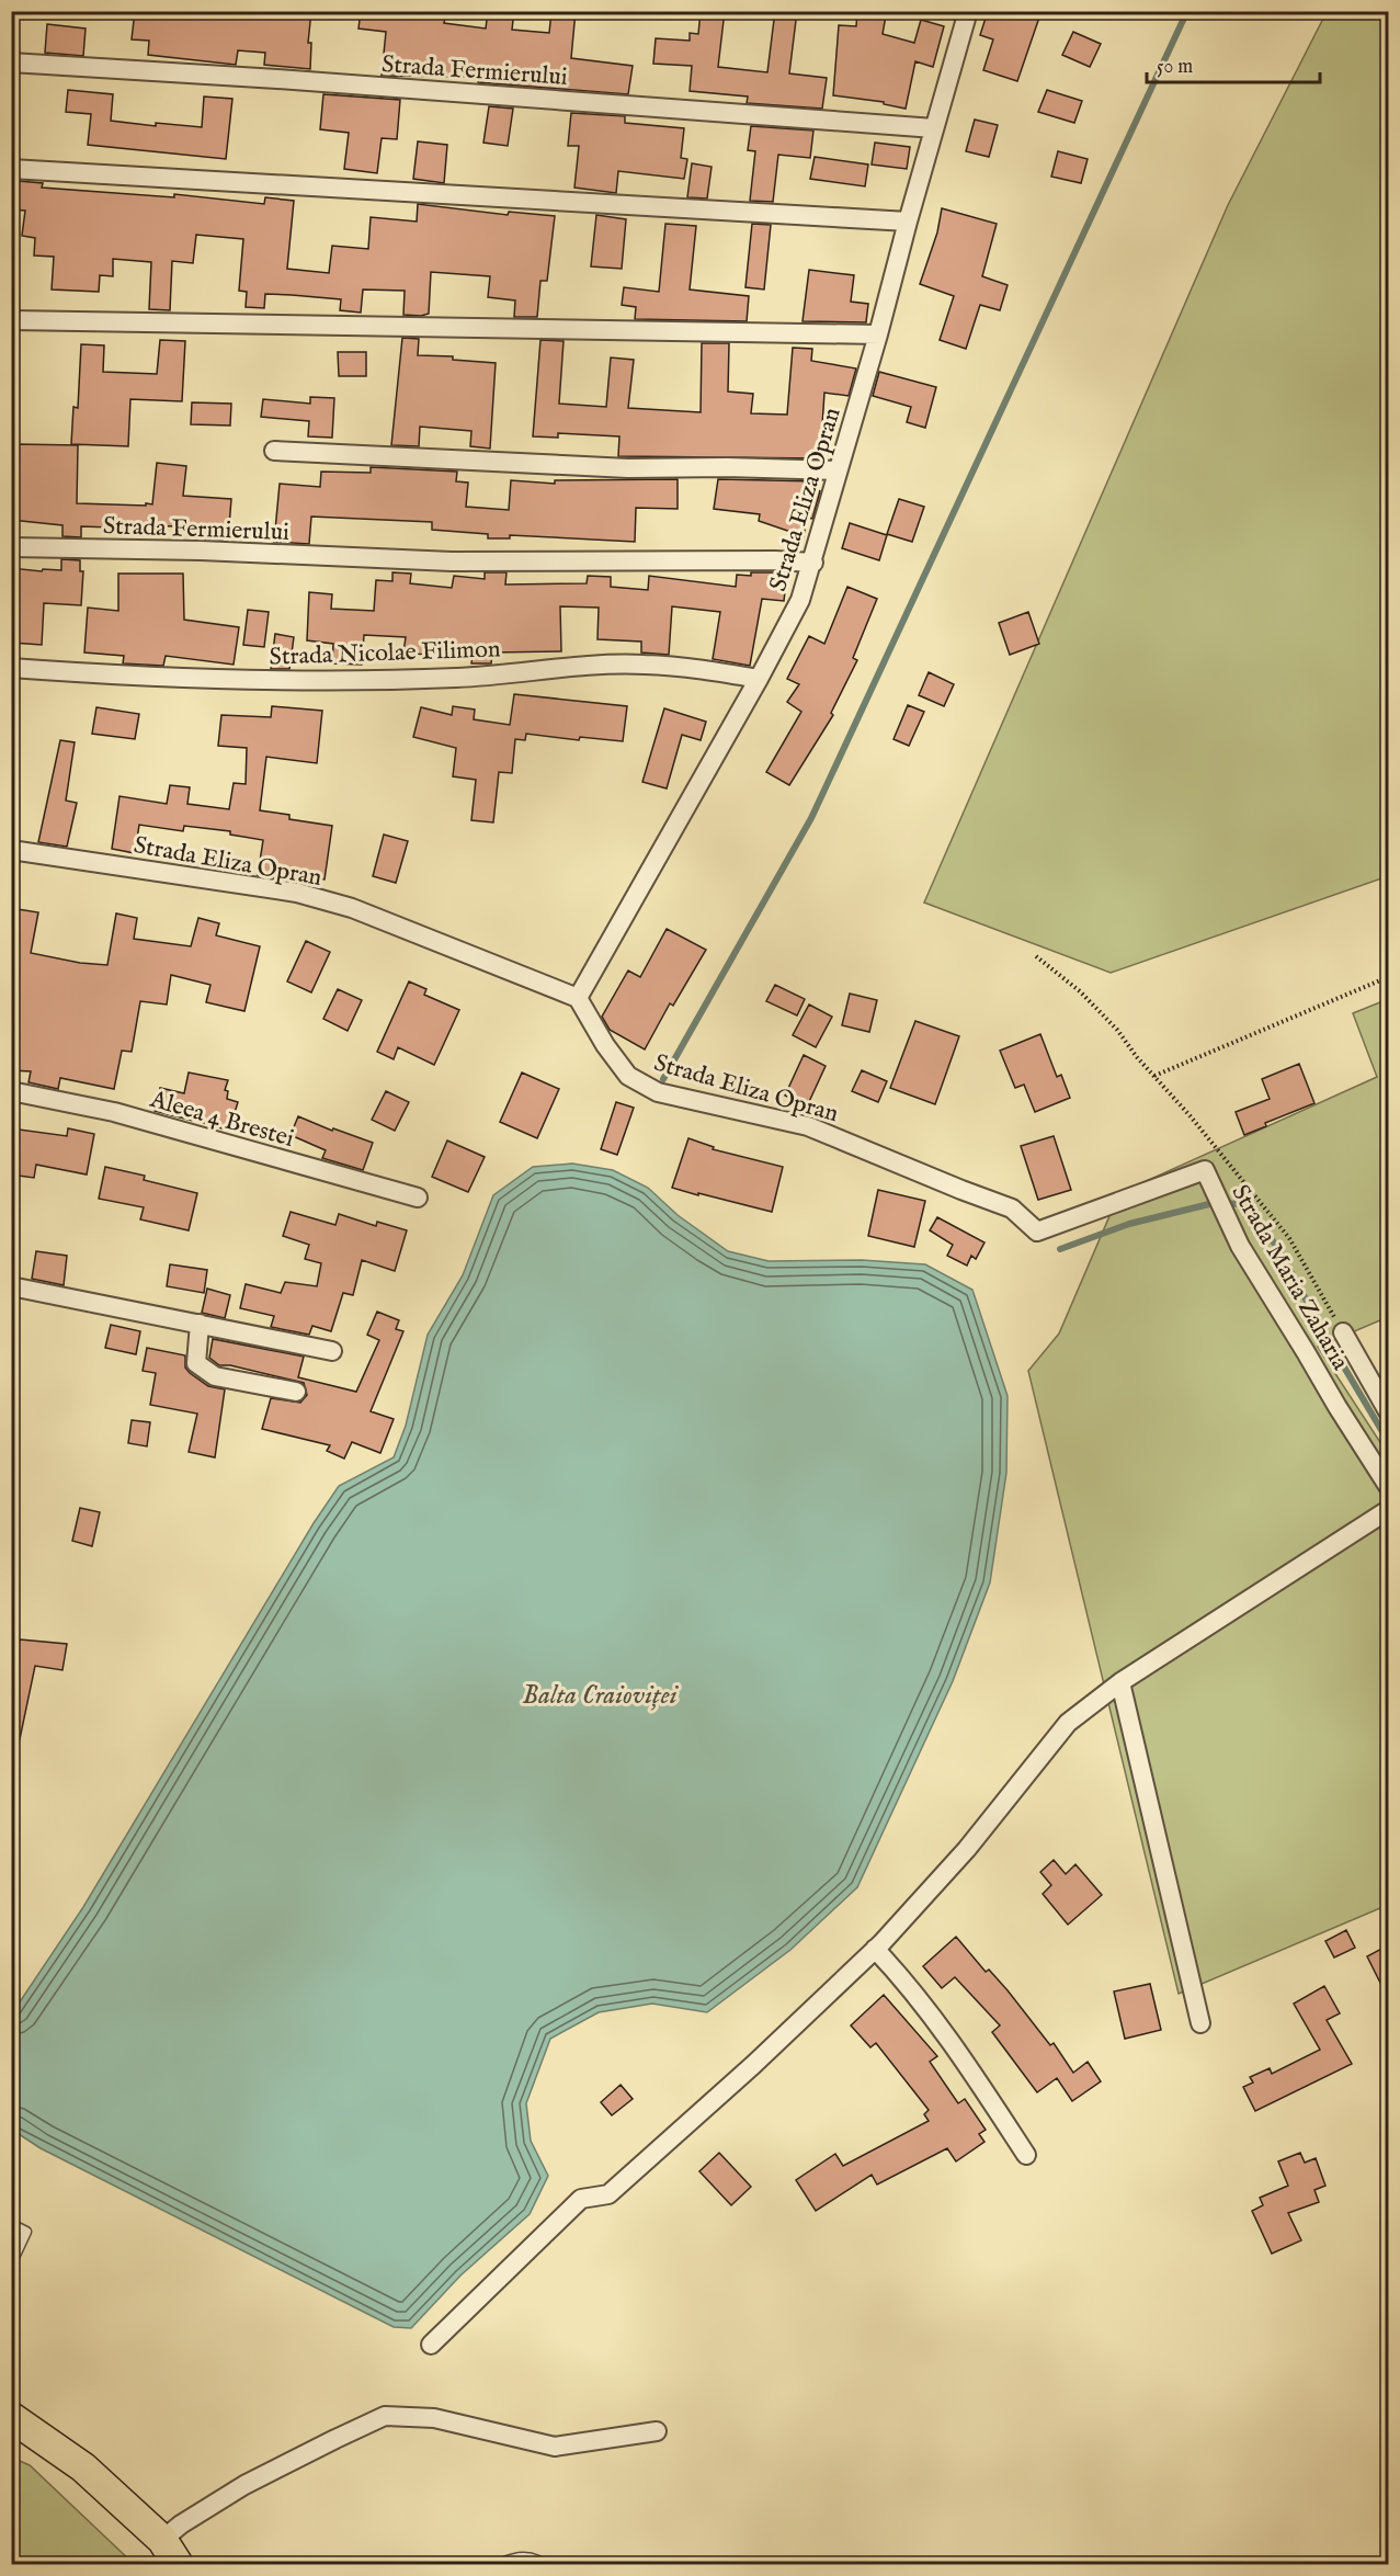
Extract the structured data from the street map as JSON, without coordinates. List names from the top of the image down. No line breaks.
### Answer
{"streets":{"street":["Strada Fermierului","Strada Eliza Opran","Strada Nicolae Filimon","Aleea 4 Brestei","Strada Maria Zaharia"]},"crossings":[["Strada Fermierului","Strada Eliza Opran"],["Strada Eliza Opran","Strada Nicolae Filimon"],["Strada Eliza Opran","Strada Maria Zaharia"]],"water":["Balta Craioviței"],"scale_bar":"50 m"}
